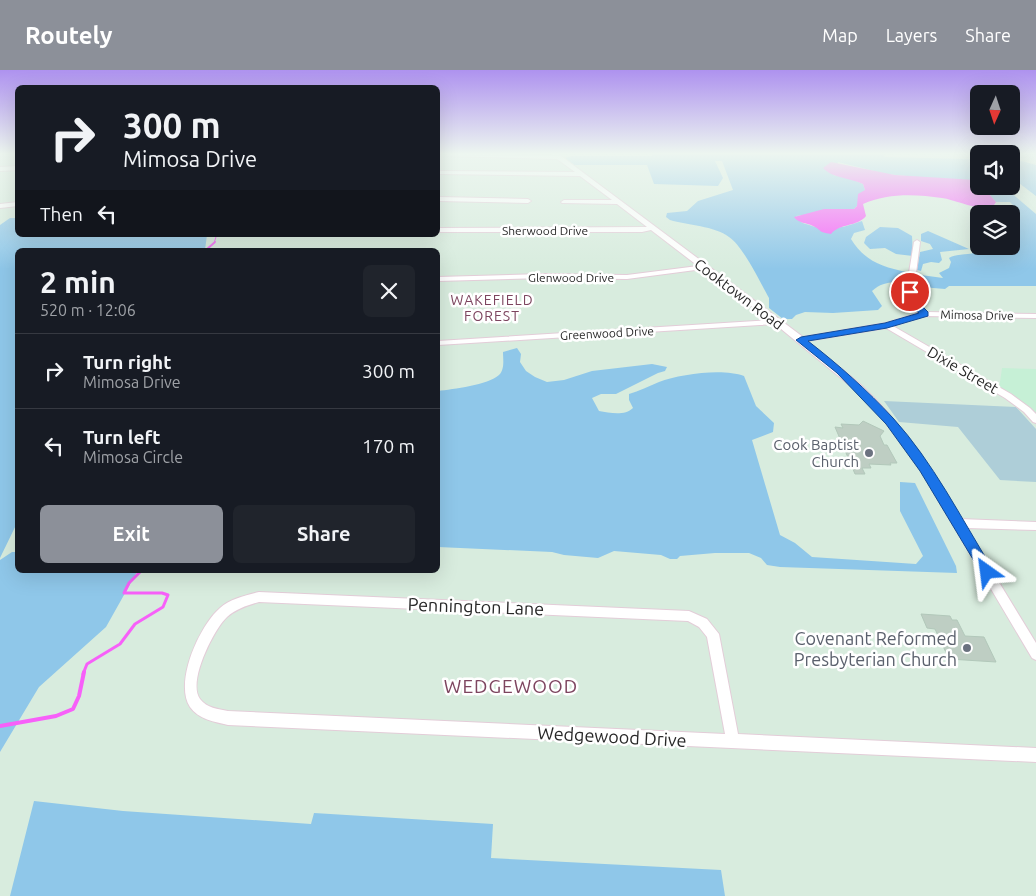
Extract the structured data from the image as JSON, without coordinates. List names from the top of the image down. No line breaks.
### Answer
{"streets":{"street":["Sherwood Drive","Glenwood Drive","Cooktown Road","Mimosa Drive","Greenwood Drive","Dixie Street","Pennington Lane","Wedgewood Drive"]},"crossings":[["Sherwood Drive","Cooktown Road"],["Glenwood Drive","Cooktown Road"],["Cooktown Road","Mimosa Drive"],["Cooktown Road","Greenwood Drive"],["Mimosa Drive","Dixie Street"],["Pennington Lane","Wedgewood Drive"]],"districts":["WAKEFIELD FOREST","WEDGEWOOD"],"places":["Cook Baptist Church","Covenant Reformed Presbyterian Church"],"north":"bottom","page":{"header":"Routely","nav":["Map","Layers","Share"],"turn":["300 m","Mimosa Drive"],"then":"Then","heading":["2 min","520 m · 12:06"],"list":[{"name":"Turn right","note":"Mimosa Drive","value":"300 m"},{"name":"Turn left","note":"Mimosa Circle","value":"170 m"}],"buttons":["Exit","Share"]}}
